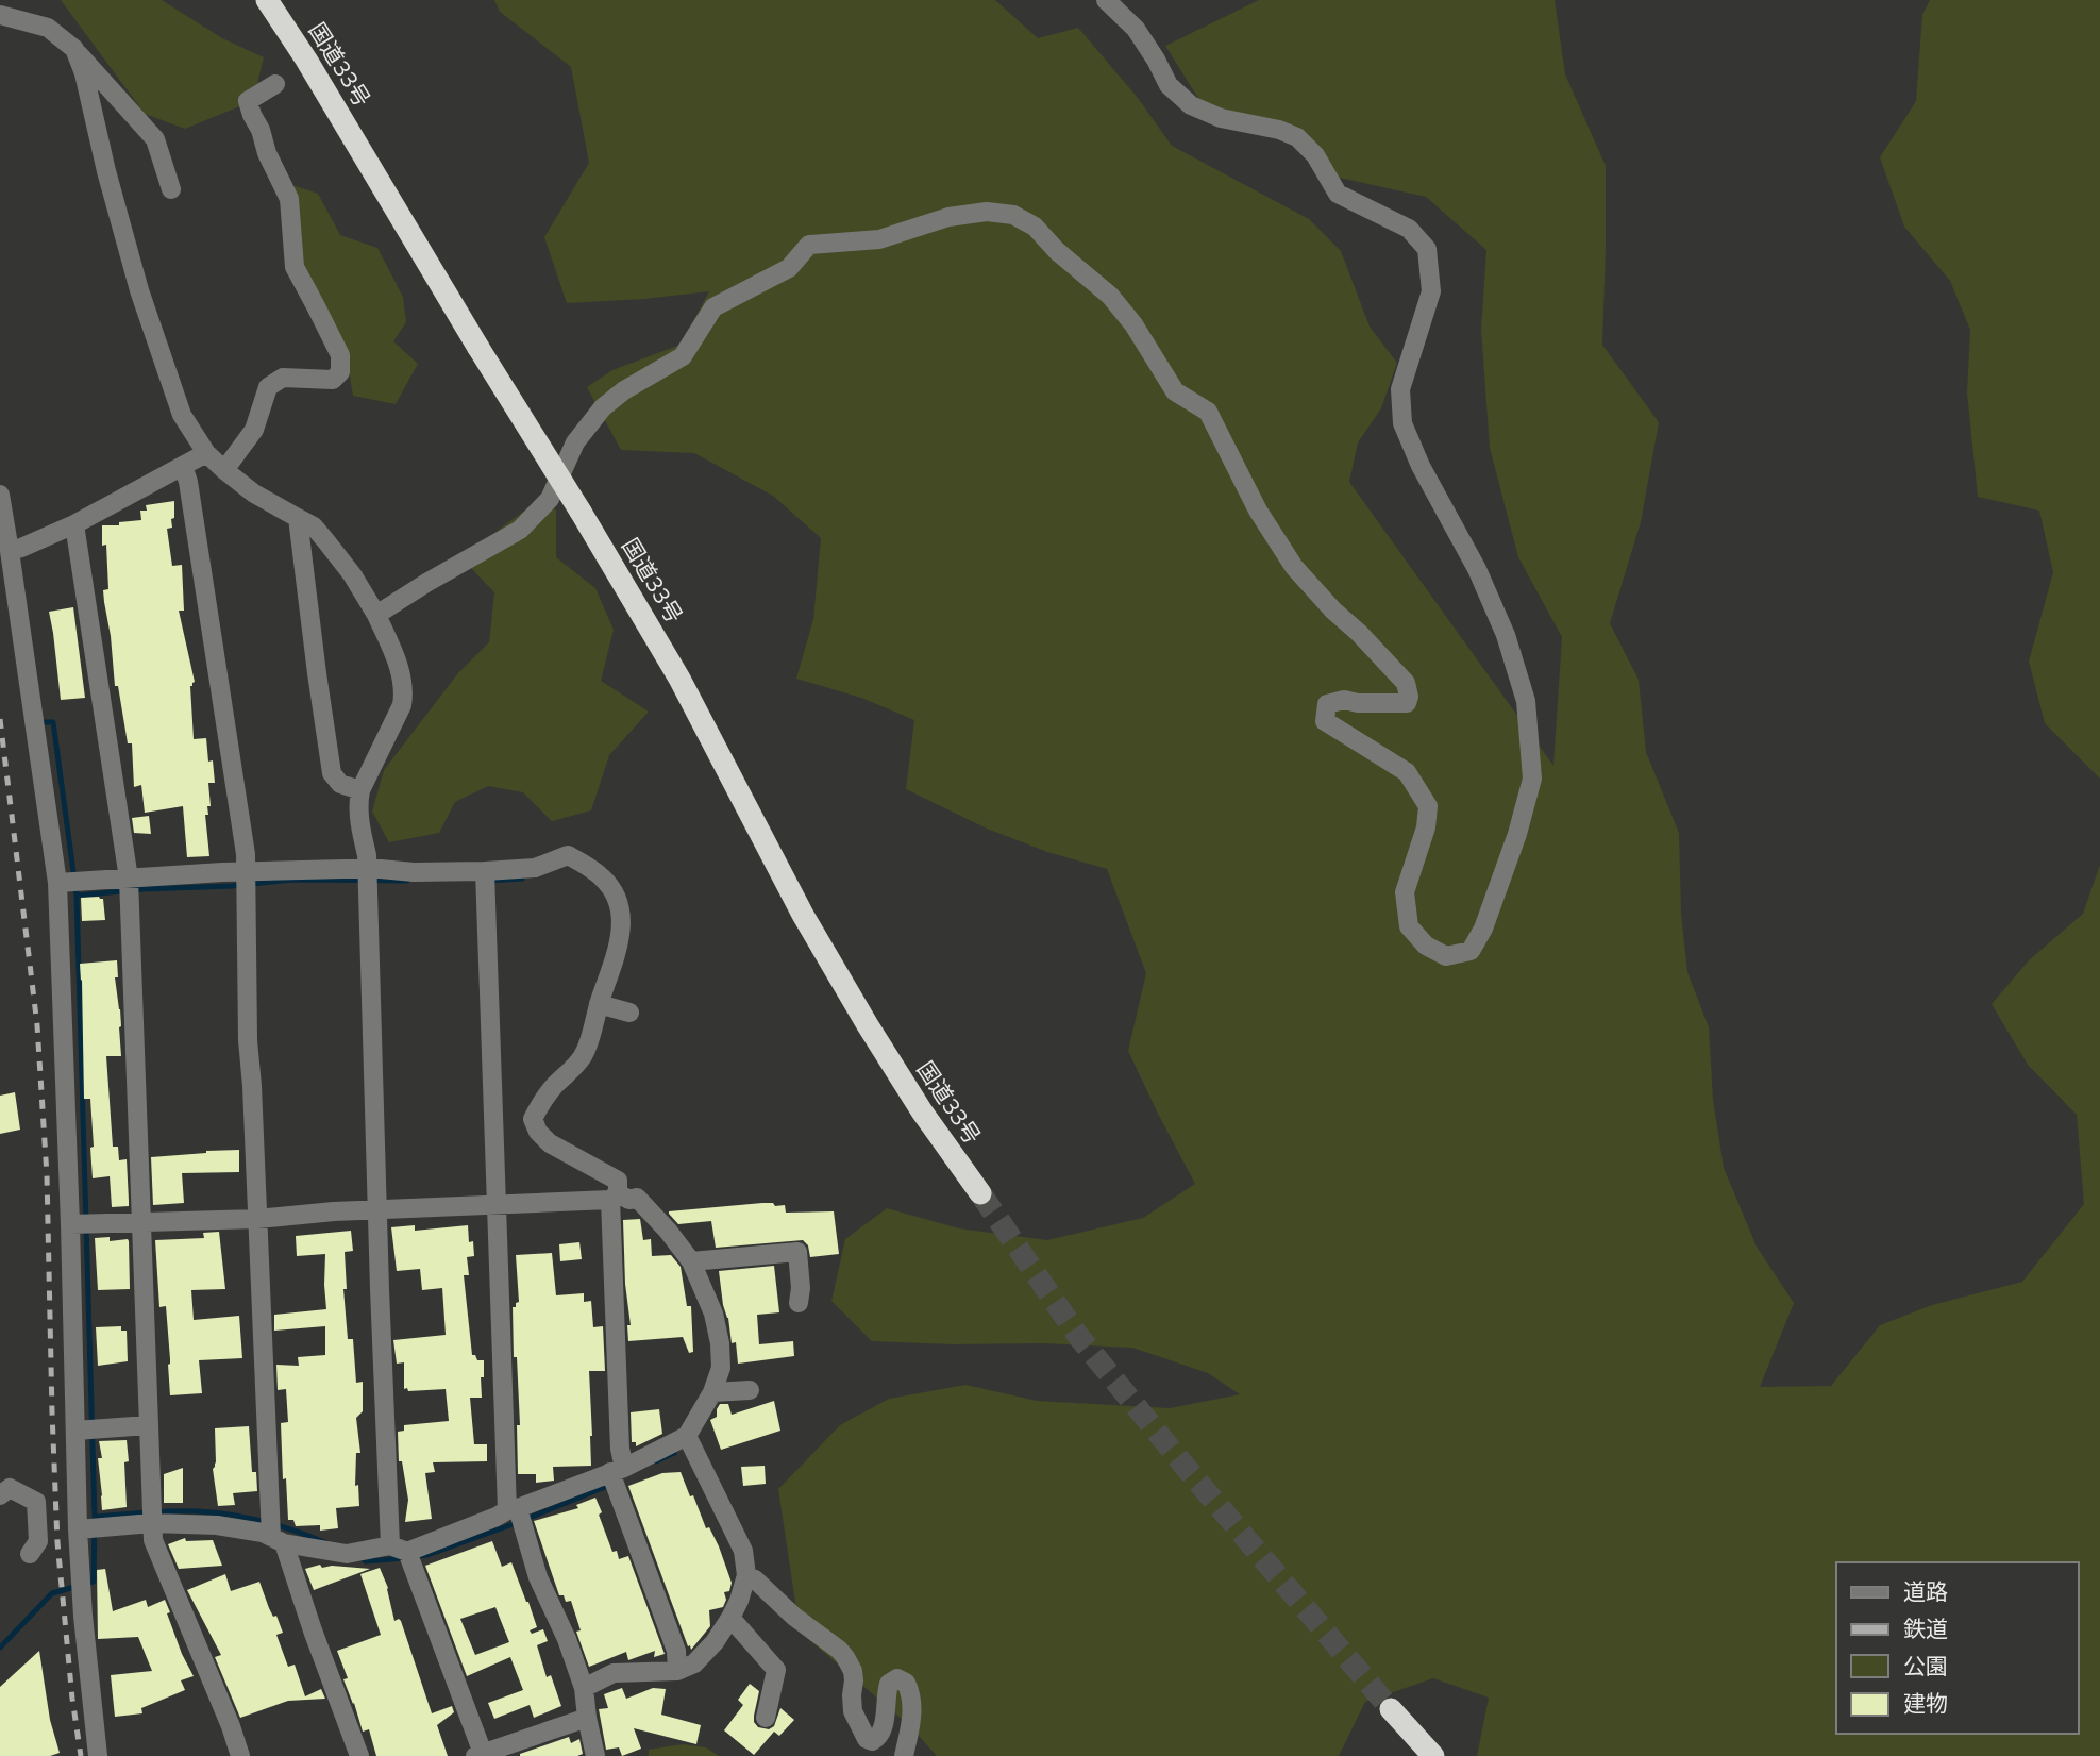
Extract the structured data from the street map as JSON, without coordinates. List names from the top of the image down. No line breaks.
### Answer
{"streets":{"highway":["国道33号"]},"legend":["道路","鉄道","公園","建物"]}
